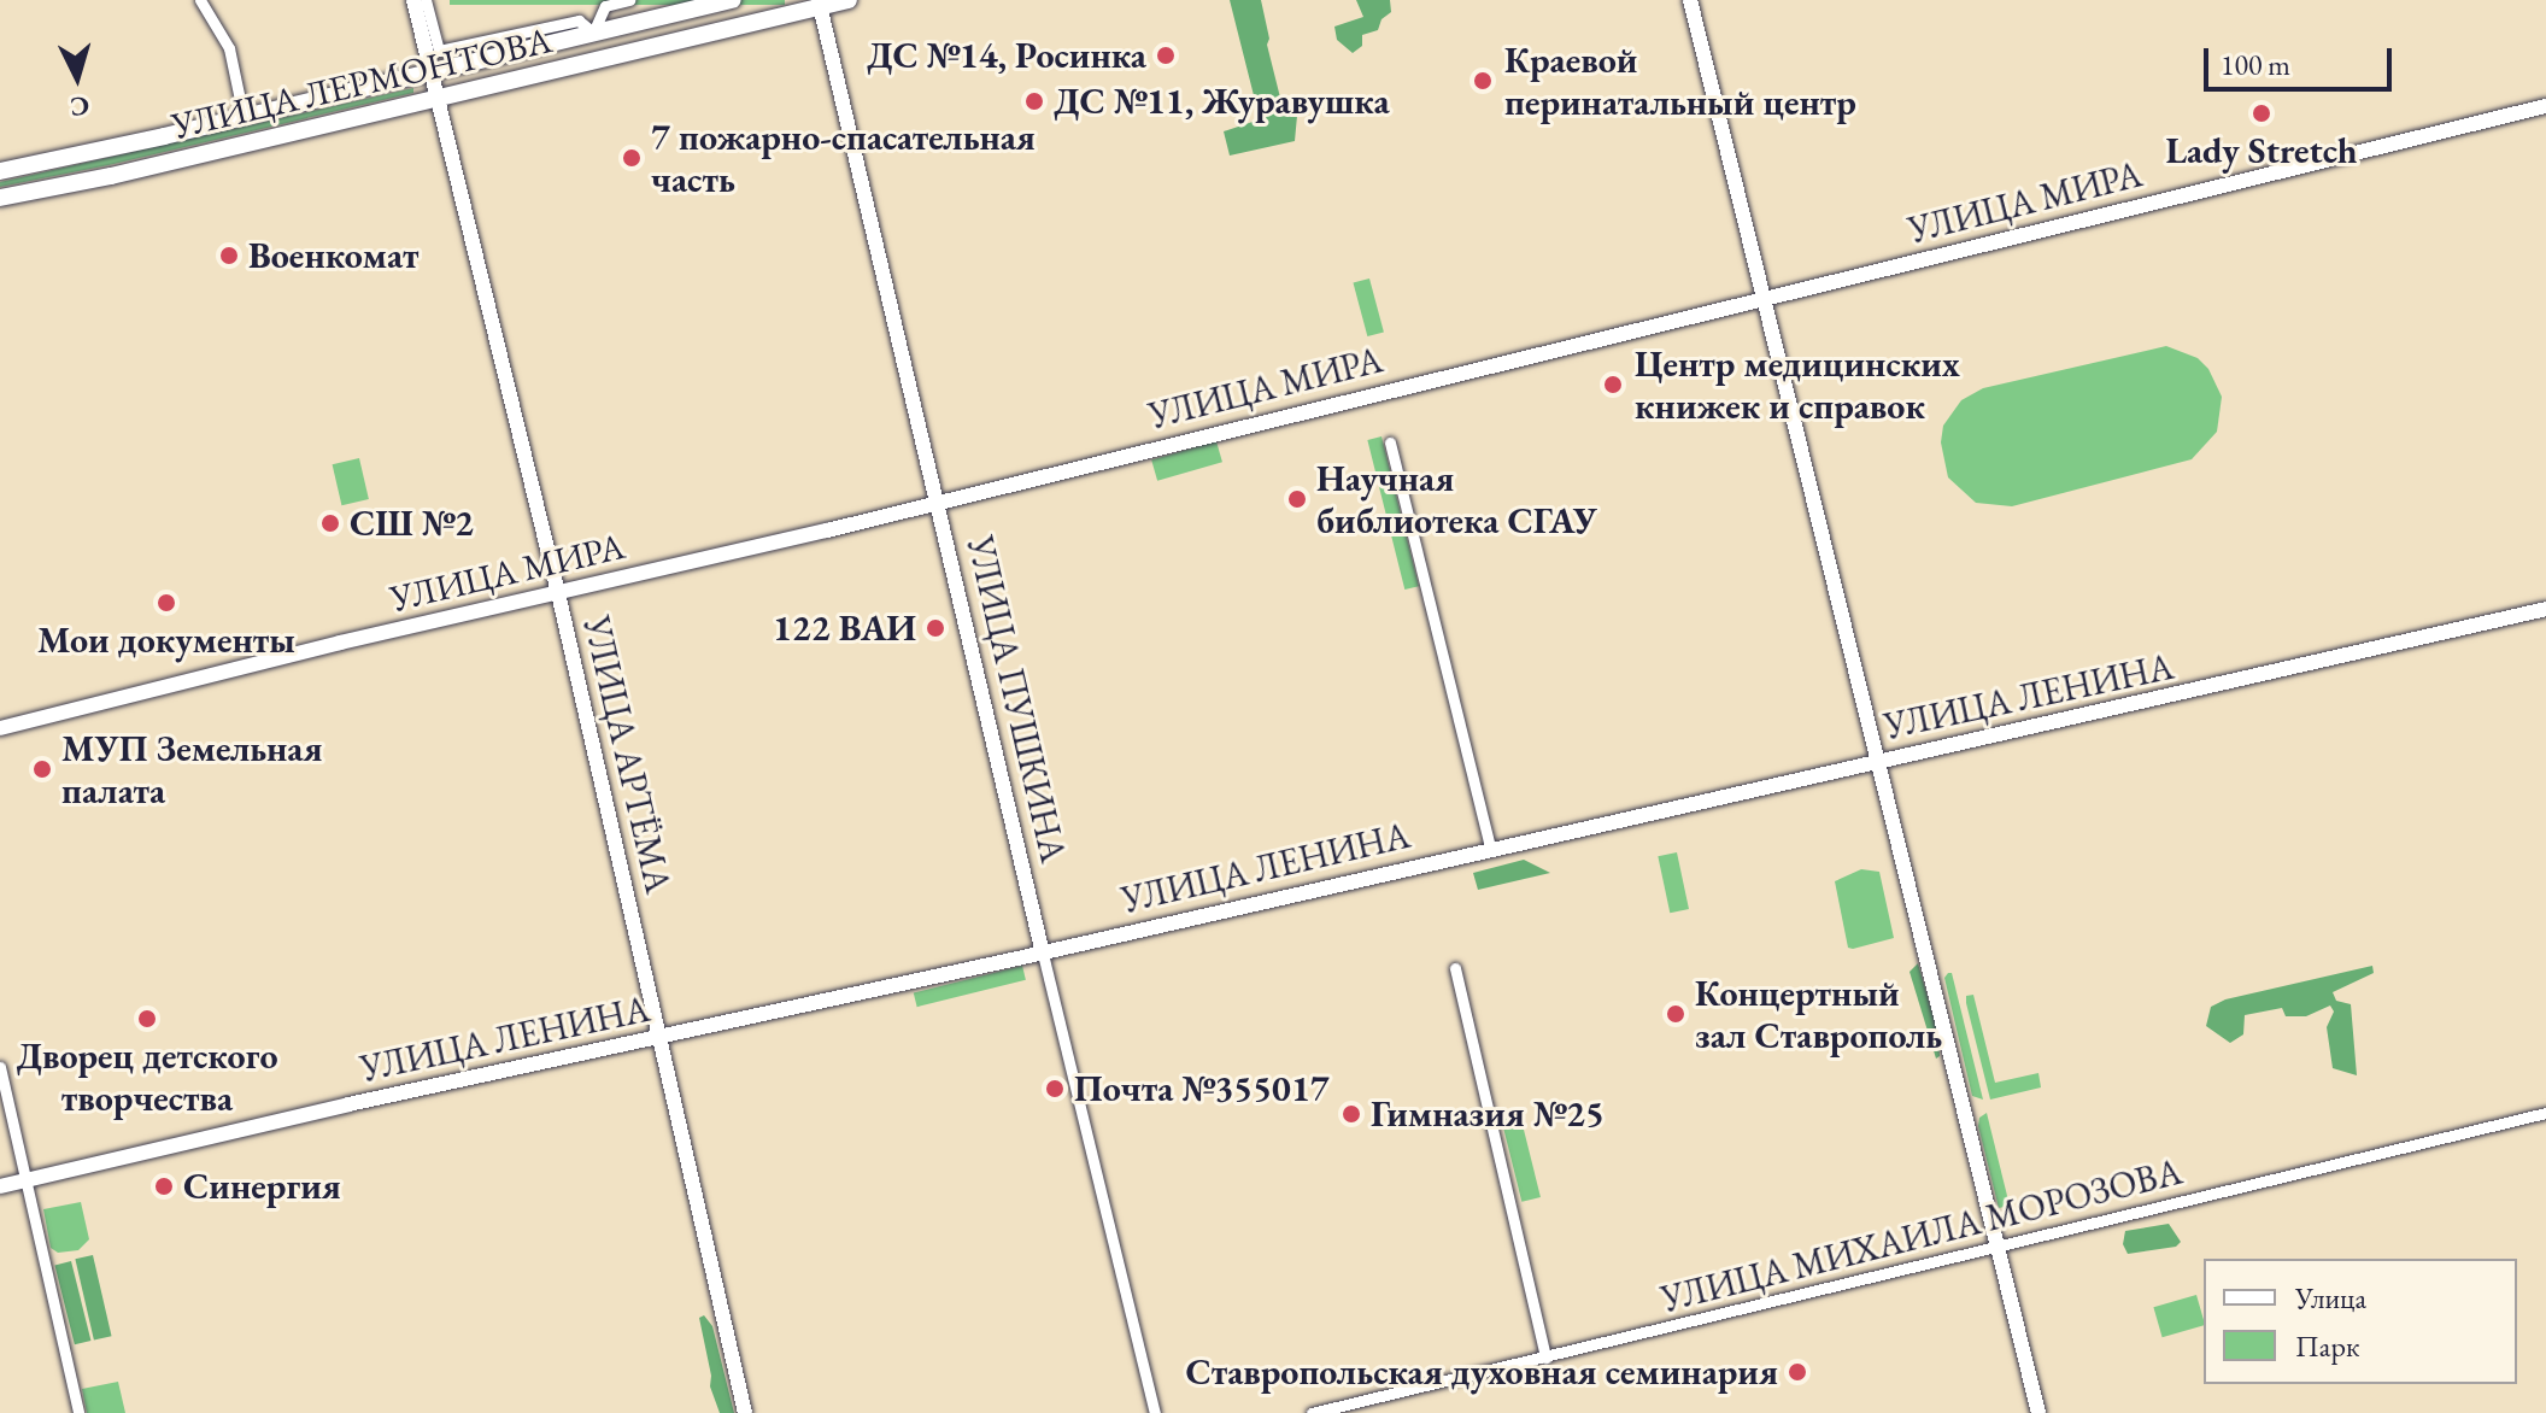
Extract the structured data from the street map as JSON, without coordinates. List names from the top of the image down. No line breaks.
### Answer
{"streets":{"main road":["УЛИЦА ЛЕРМОНТОВА","УЛИЦА МИРА","УЛИЦА ЛЕНИНА","УЛИЦА ПУШКИНА","УЛИЦА АРТЁМА"],"street":["УЛИЦА МИХАИЛА МОРОЗОВА"]},"crossings":[["УЛИЦА ЛЕРМОНТОВА","УЛИЦА ПУШКИНА"],["УЛИЦА ЛЕРМОНТОВА","УЛИЦА АРТЁМА"],["УЛИЦА МИРА","УЛИЦА ПУШКИНА"],["УЛИЦА МИРА","УЛИЦА АРТЁМА"],["УЛИЦА ЛЕНИНА","УЛИЦА ПУШКИНА"],["УЛИЦА ЛЕНИНА","УЛИЦА АРТЁМА"]],"places":["ДС №14, Росинка","Краевой перинатальный центр","ДС №11, Журавушка","Lady Stretch","7 пожарно-спасательная часть","Военкомат","Центр медицинских книжек и справок","Научная библиотека СГАУ","СШ №2","Мои документы","122 ВАИ","МУП Земельная палата","Концертный зал Ставрополь","Дворец детского творчества","Почта №355017","Гимназия №25","Синергия","Ставропольская духовная семинария"],"legend":["Улица","Парк"],"scale_bar":"100 m","north":"bottom"}
